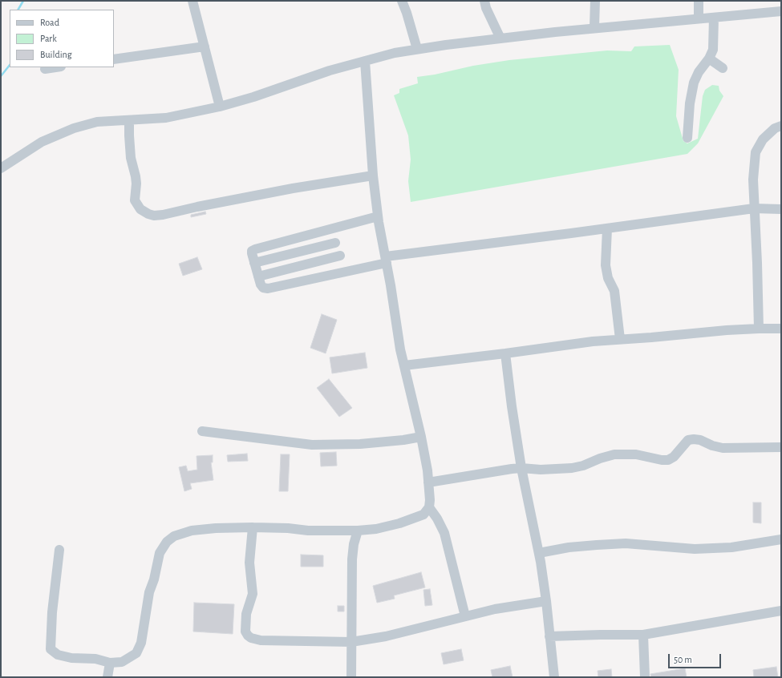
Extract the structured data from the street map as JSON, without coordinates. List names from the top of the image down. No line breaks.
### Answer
{"legend":["Road","Park","Building"],"scale_bar":"50 m"}
